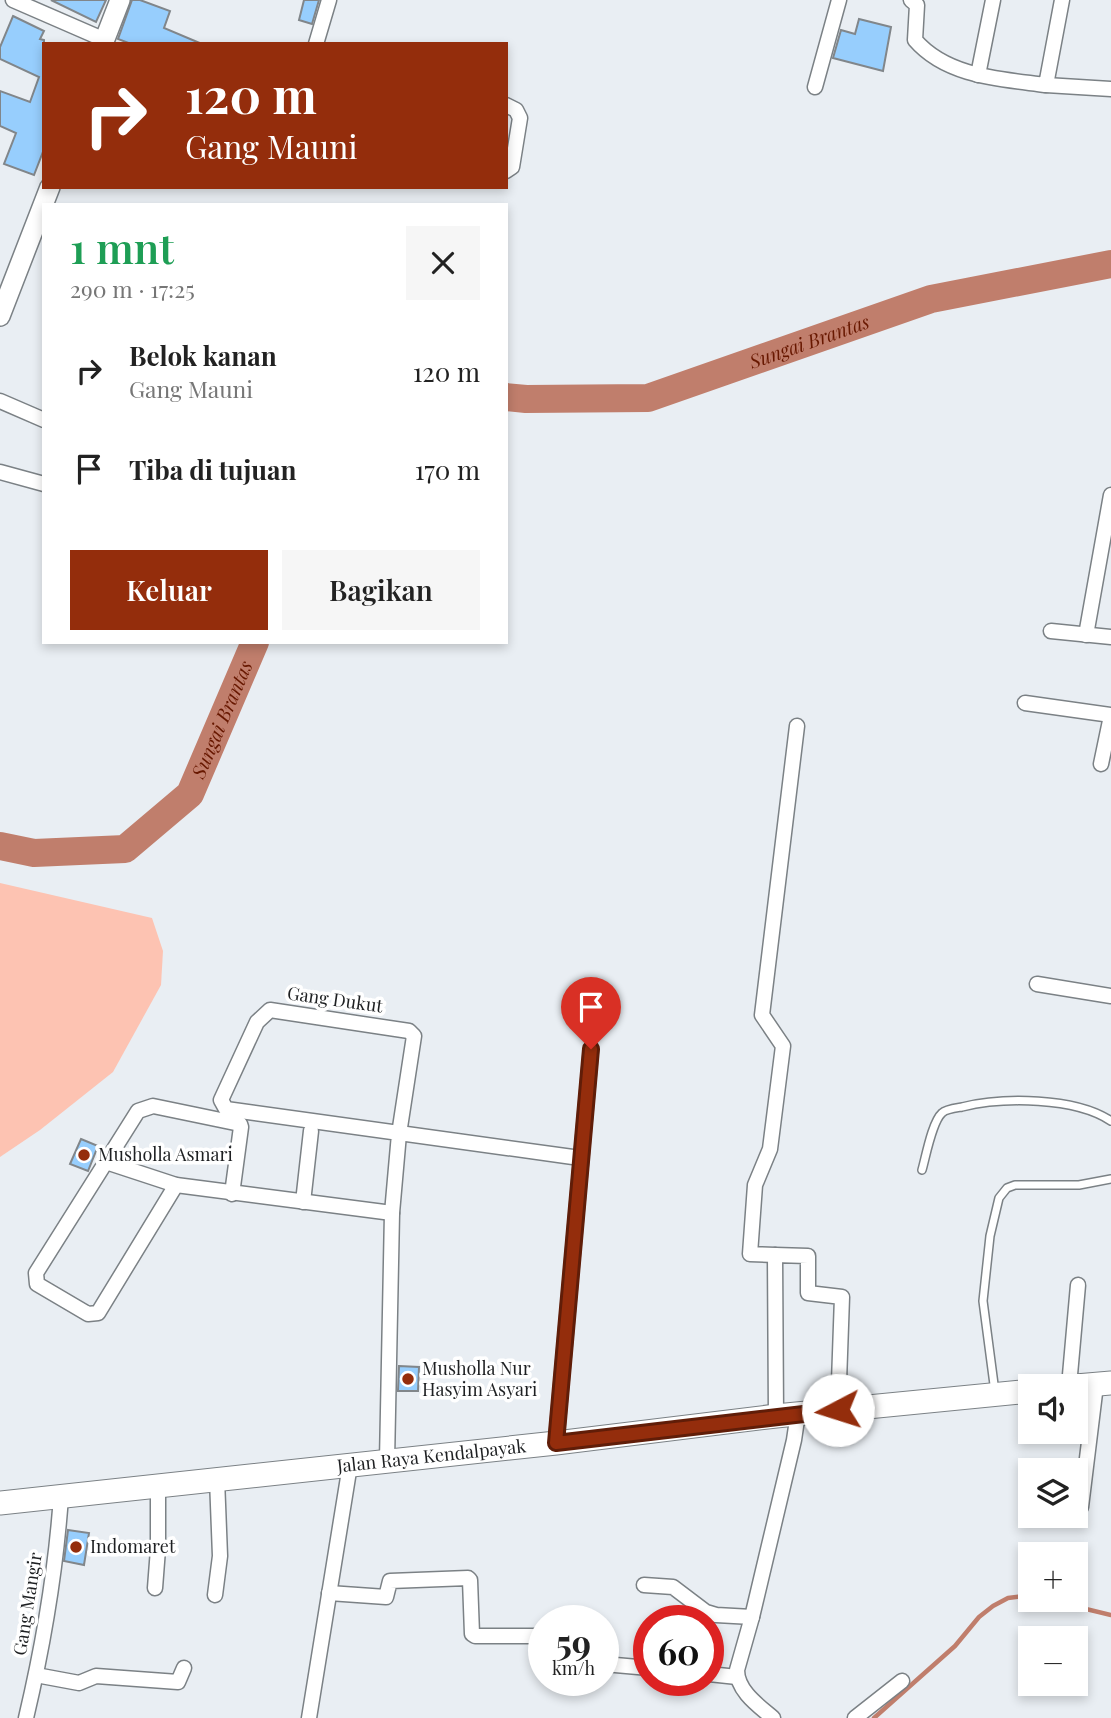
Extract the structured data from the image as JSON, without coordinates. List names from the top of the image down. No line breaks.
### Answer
{"streets":{"main road":["Jalan Raya Kendalpayak"],"street":["Gang Dukut","Gang Mangir"]},"crossings":[["Jalan Raya Kendalpayak","Gang Mangir"]],"water":["Sungai Brantas"],"places":["Musholla Asmari","Musholla Nur Hasyim Asyari","Indomaret"],"page":{"turn":["120 m","Gang Mauni"],"heading":["1 mnt","290 m · 17:25"],"list":[{"name":"Belok kanan","note":"Gang Mauni","value":"120 m"},{"name":"Tiba di tujuan","value":"170 m"}],"buttons":["Keluar","Bagikan"],"map_buttons":["+","−"],"speed":"59 km/h","limit":"60"}}
